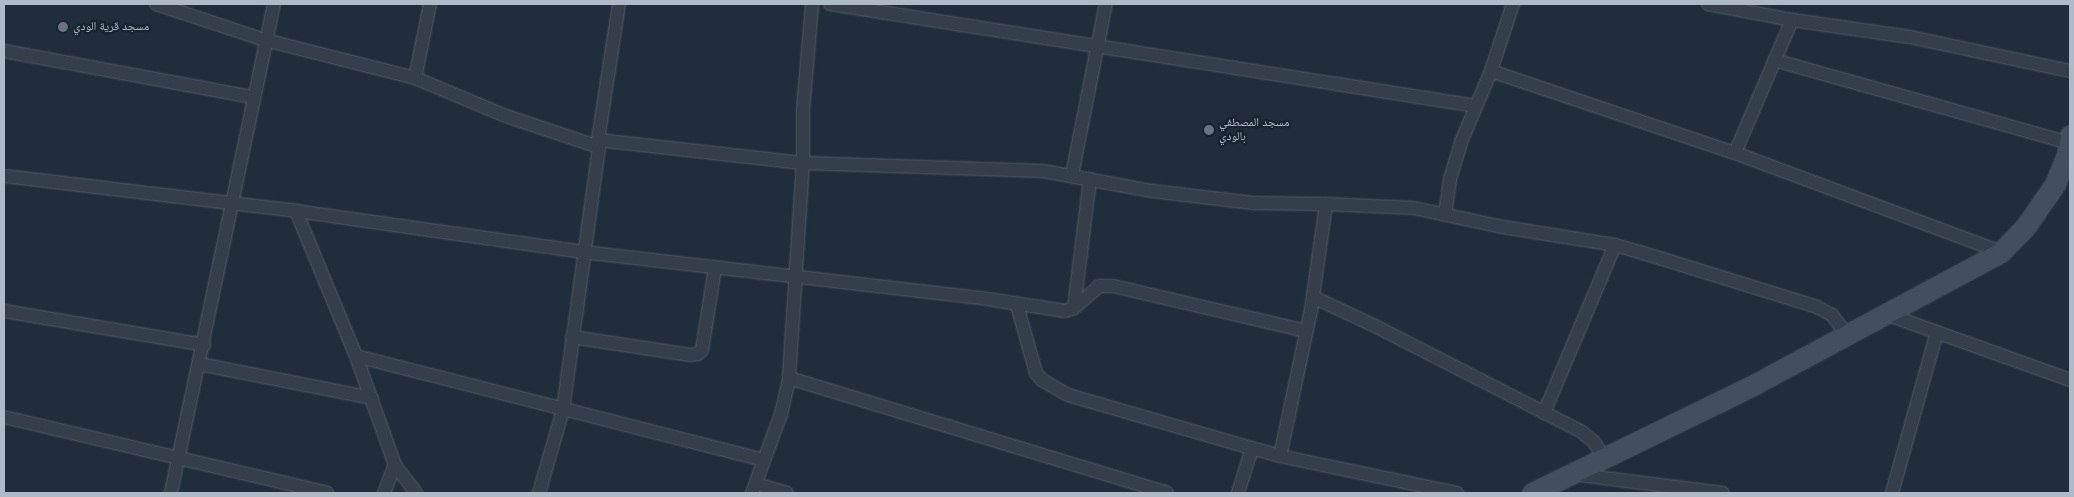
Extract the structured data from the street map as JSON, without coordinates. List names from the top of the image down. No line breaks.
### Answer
{"places":["مسجد قرية الودي","مسجد المصطفي بالودي"]}
